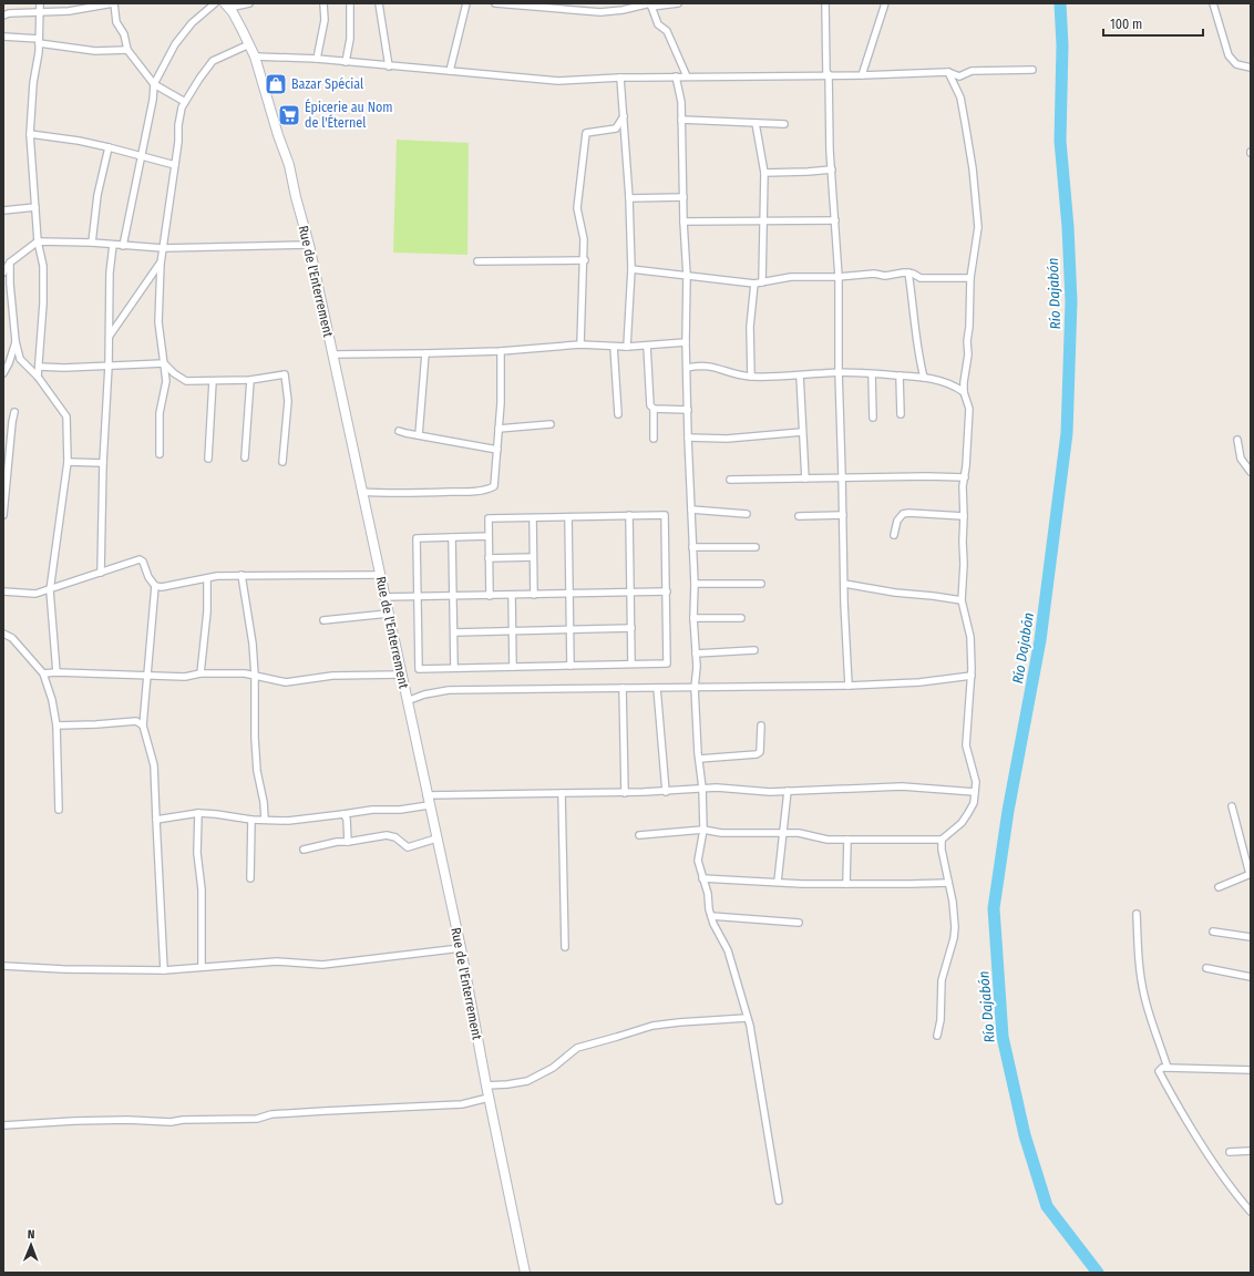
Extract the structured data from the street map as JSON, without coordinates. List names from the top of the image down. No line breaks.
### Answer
{"streets":{"street":["Rue de l'Enterrement"]},"water":["Río Dajabón"],"places":{"shop":["Bazar Spécial"],"supermarket":["Épicerie au Nom de l'Éternel"]},"scale_bar":"100 m","north":"top"}
